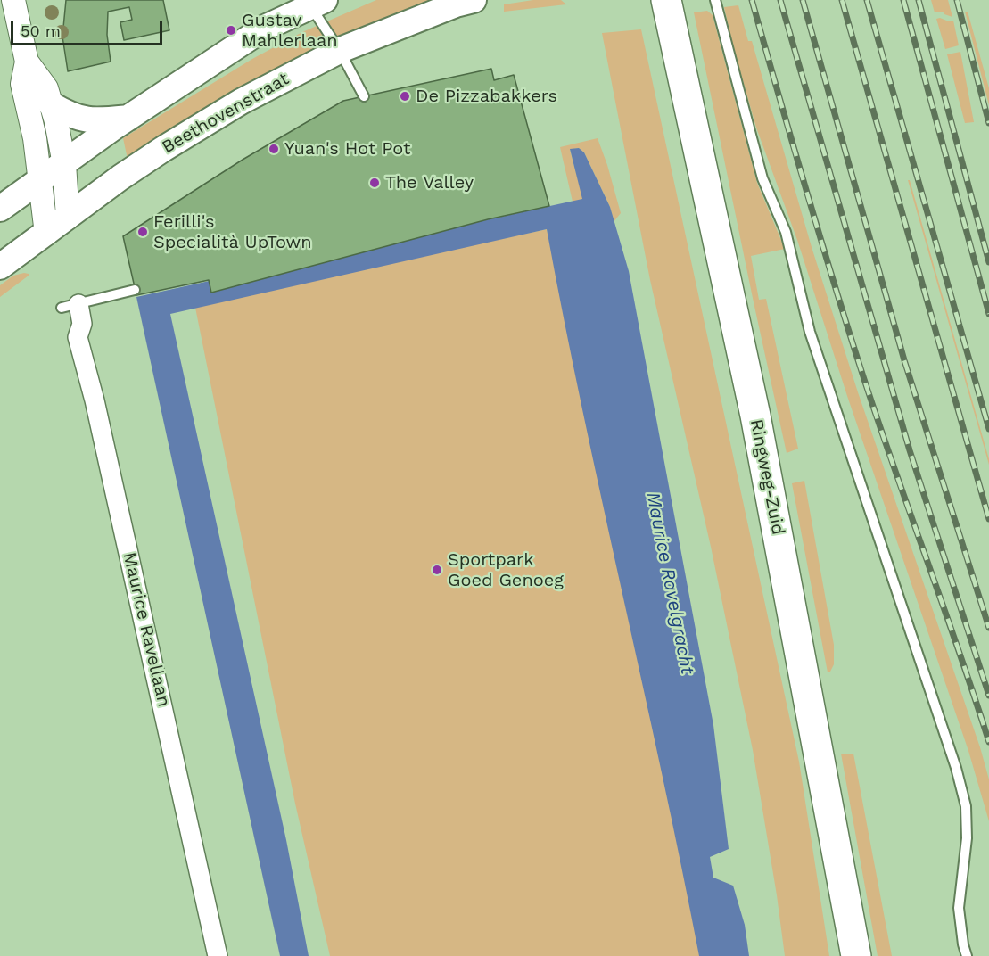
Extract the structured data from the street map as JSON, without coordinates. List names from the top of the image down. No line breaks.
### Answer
{"streets":{"highway":["Ringweg-Zuid"],"main road":["Beethovenstraat"],"street":["Maurice Ravellaan"]},"water":["Maurice Ravelgracht"],"places":["Gustav Mahlerlaan","De Pizzabakkers","Yuan's Hot Pot","The Valley","Ferilli's Specialità UpTown","Sportpark Goed Genoeg"],"scale_bar":"50 m"}
